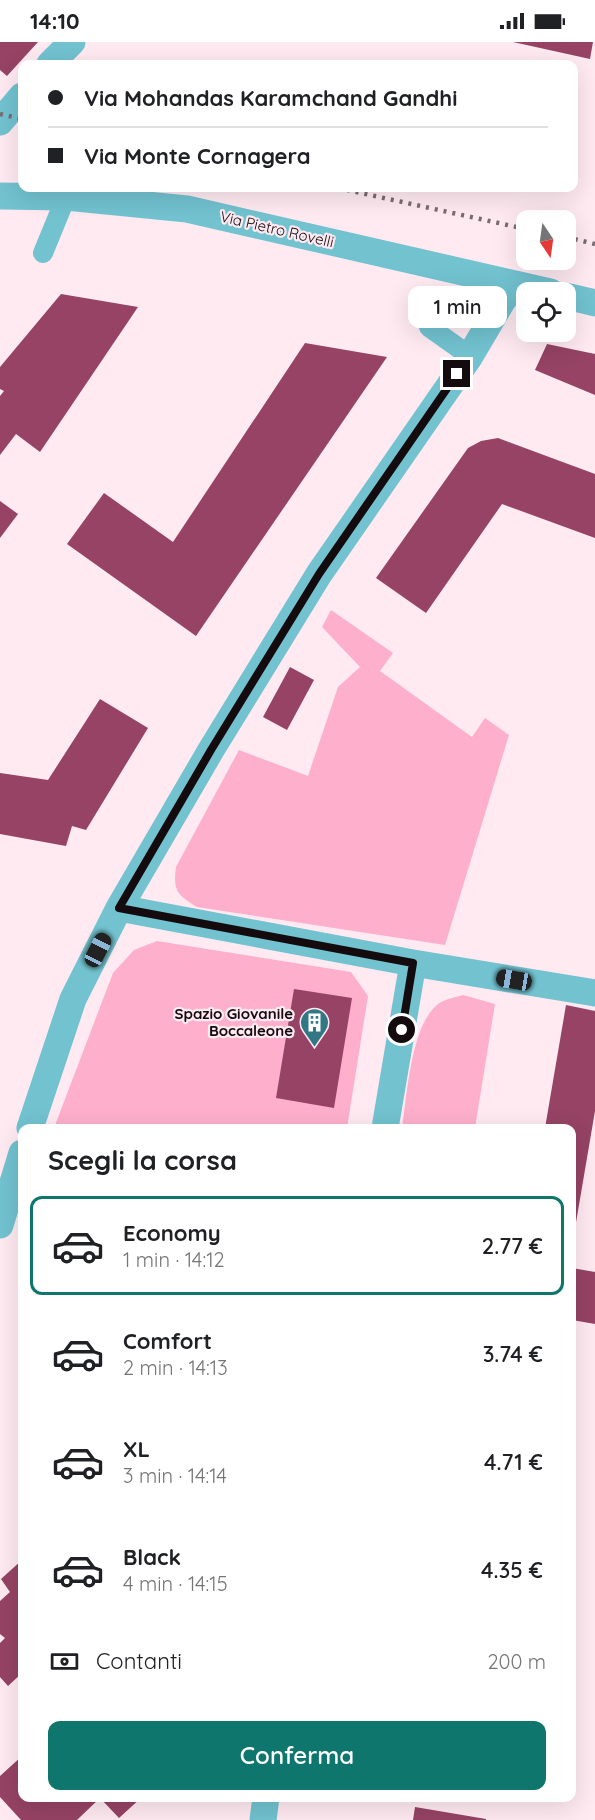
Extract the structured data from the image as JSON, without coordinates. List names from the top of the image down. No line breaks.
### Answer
{"streets":{"street":["Via Pietro Rovelli"]},"places":{"building":["Spazio Giovanile Boccaleone"]},"north":"bottom","page":{"status":"14:10","banner":["Via Mohandas Karamchand Gandhi","Via Monte Cornagera"],"bubble":"1 min","heading":"Scegli la corsa","list":[{"name":"Economy","note":"1 min · 14:12","value":"2.77 €"},{"name":"Comfort","note":"2 min · 14:13","value":"3.74 €"},{"name":"XL","note":"3 min · 14:14","value":"4.71 €"},{"name":"Black","note":"4 min · 14:15","value":"4.35 €"}],"pay":["Contanti","200 m"],"buttons":"Conferma"}}
